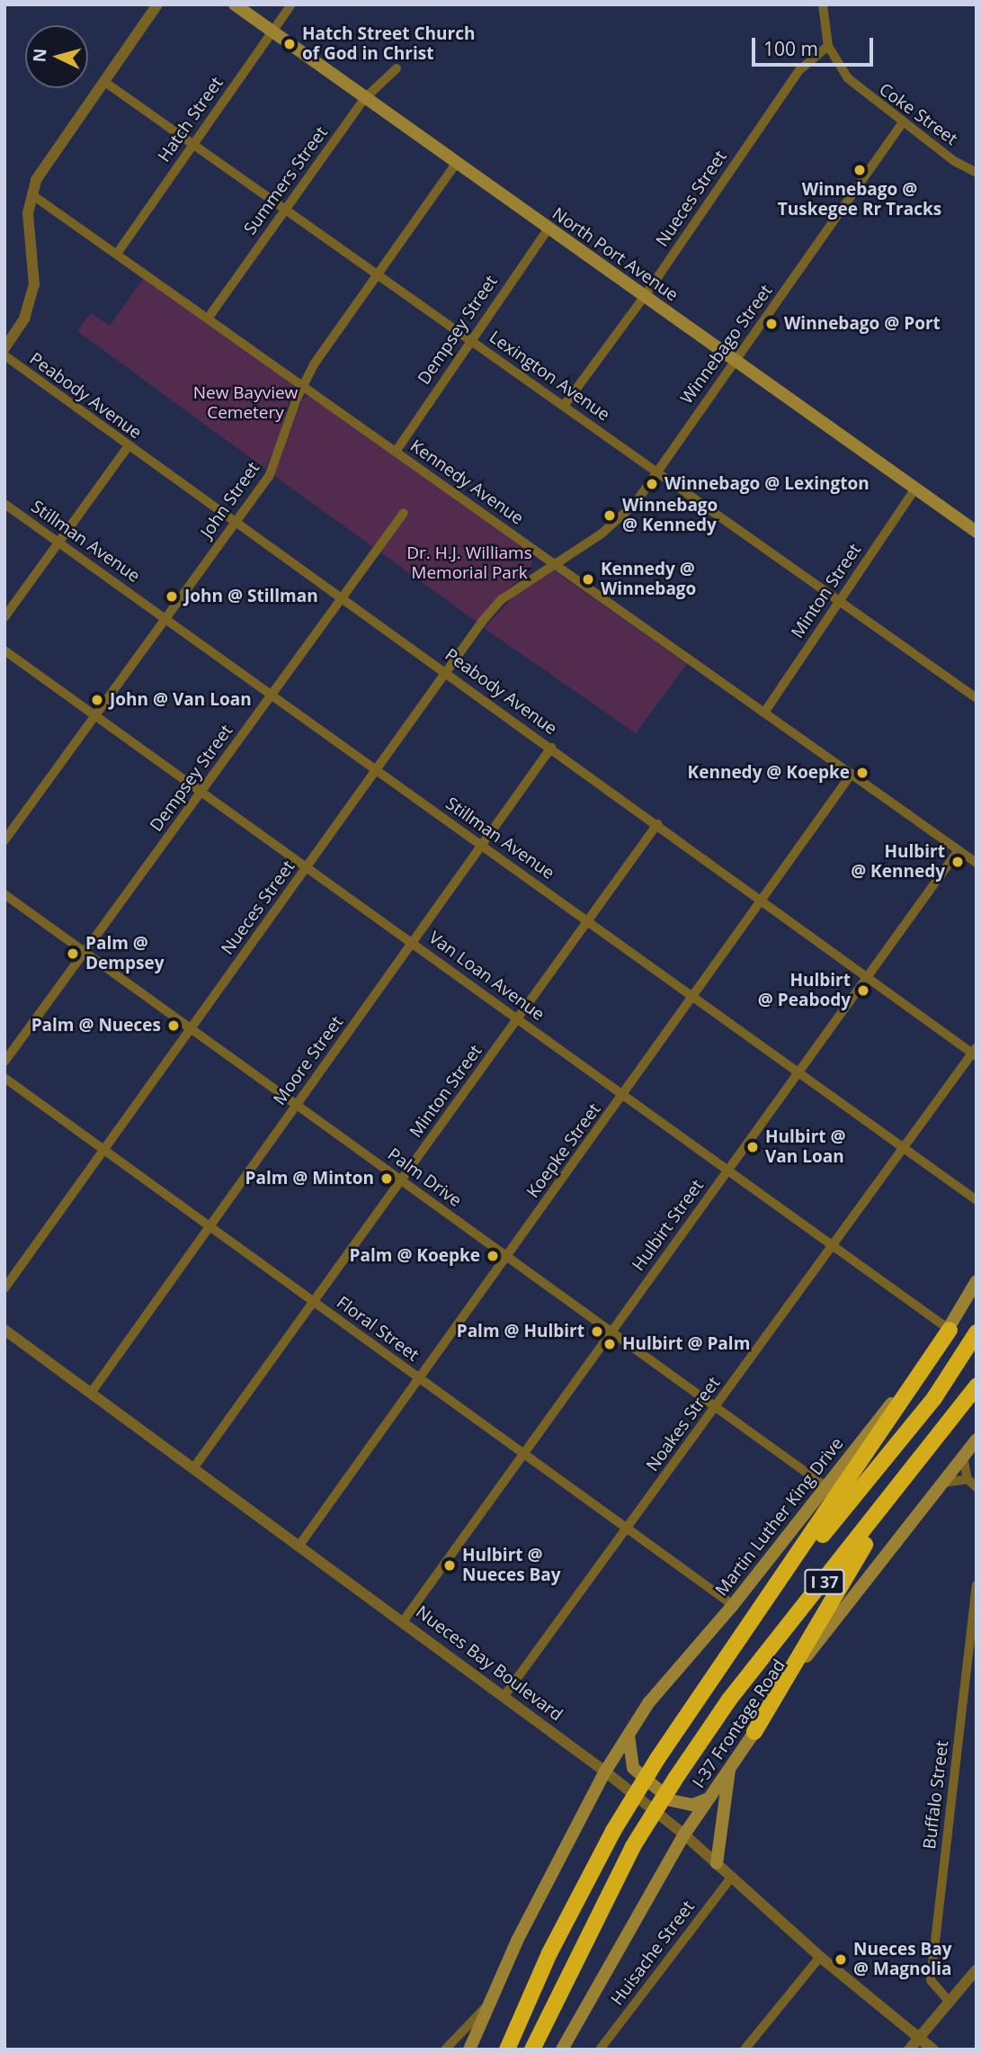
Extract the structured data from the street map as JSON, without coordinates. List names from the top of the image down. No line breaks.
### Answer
{"streets":{"highway":["I 37"],"main road":["North Port Avenue","Martin Luther King Drive","I-37 Frontage Road"],"street":["Coke Street","Hatch Street","Summers Street","Nueces Street","Dempsey Street","Winnebago Street","Lexington Avenue","Peabody Avenue","Kennedy Avenue","John Street","Stillman Avenue","Minton Street","Van Loan Avenue","Moore Street","Koepke Street","Palm Drive","Hulbirt Street","Floral Street","Noakes Street","Nueces Bay Boulevard","Buffalo Street","Huisache Street"]},"crossings":[["Coke Street","Nueces Street"],["Coke Street","Winnebago Street"],["Hatch Street","North Port Avenue"],["Hatch Street","Lexington Avenue"],["Hatch Street","Kennedy Avenue"],["Summers Street","North Port Avenue"],["Summers Street","Lexington Avenue"],["Summers Street","Kennedy Avenue"],["Nueces Street","North Port Avenue"],["Nueces Street","Winnebago Street"],["Nueces Street","Lexington Avenue"],["Nueces Street","Peabody Avenue"],["Nueces Street","Kennedy Avenue"],["Nueces Street","Stillman Avenue"],["Nueces Street","Van Loan Avenue"],["Nueces Street","Palm Drive"],["Nueces Street","Floral Street"],["North Port Avenue","Dempsey Street"],["North Port Avenue","Winnebago Street"],["North Port Avenue","John Street"],["North Port Avenue","Minton Street"],["Dempsey Street","Lexington Avenue"],["Dempsey Street","Peabody Avenue"],["Dempsey Street","Kennedy Avenue"],["Dempsey Street","Stillman Avenue"],["Dempsey Street","Van Loan Avenue"],["Dempsey Street","Palm Drive"],["Winnebago Street","Lexington Avenue"],["Winnebago Street","Kennedy Avenue"],["Lexington Avenue","John Street"],["Lexington Avenue","Minton Street"],["Peabody Avenue","John Street"],["Peabody Avenue","Minton Street"],["Peabody Avenue","Moore Street"],["Peabody Avenue","Koepke Street"],["Peabody Avenue","Hulbirt Street"],["Peabody Avenue","Noakes Street"],["Kennedy Avenue","John Street"],["Kennedy Avenue","Minton Street"],["Kennedy Avenue","Koepke Street"],["Kennedy Avenue","Hulbirt Street"],["John Street","Stillman Avenue"],["John Street","Van Loan Avenue"],["Stillman Avenue","Minton Street"],["Stillman Avenue","Moore Street"],["Stillman Avenue","Koepke Street"],["Stillman Avenue","Hulbirt Street"],["Stillman Avenue","Noakes Street"],["Minton Street","Van Loan Avenue"],["Minton Street","Palm Drive"],["Minton Street","Floral Street"],["Minton Street","Nueces Bay Boulevard"],["Van Loan Avenue","Moore Street"],["Van Loan Avenue","Koepke Street"],["Van Loan Avenue","Hulbirt Street"],["Van Loan Avenue","Noakes Street"],["Van Loan Avenue","Martin Luther King Drive"],["Moore Street","Palm Drive"],["Moore Street","Floral Street"],["Moore Street","Nueces Bay Boulevard"],["Koepke Street","Palm Drive"],["Koepke Street","Floral Street"],["Koepke Street","Nueces Bay Boulevard"],["Palm Drive","Hulbirt Street"],["Palm Drive","Noakes Street"],["Palm Drive","Martin Luther King Drive"],["Hulbirt Street","Floral Street"],["Hulbirt Street","Nueces Bay Boulevard"],["Floral Street","Noakes Street"],["Floral Street","Martin Luther King Drive"],["Noakes Street","Nueces Bay Boulevard"],["Martin Luther King Drive","Nueces Bay Boulevard"],["Nueces Bay Boulevard","I-37 Frontage Road"],["Nueces Bay Boulevard","Huisache Street"]],"parks":["New Bayview Cemetery","Dr. H.J. Williams Memorial Park"],"places":["Hatch Street Church of God in Christ","Winnebago @ Tuskegee Rr Tracks","Winnebago @ Port","Winnebago @ Lexington","Winnebago @ Kennedy","Kennedy @ Winnebago","John @ Stillman","John @ Van Loan","Kennedy @ Koepke","Hulbirt @ Kennedy","Palm @ Dempsey","Hulbirt @ Peabody","Palm @ Nueces","Hulbirt @ Van Loan","Palm @ Minton","Palm @ Koepke","Palm @ Hulbirt","Hulbirt @ Palm","Hulbirt @ Nueces Bay","Nueces Bay @ Magnolia"],"scale_bar":"100 m","north":"left"}
